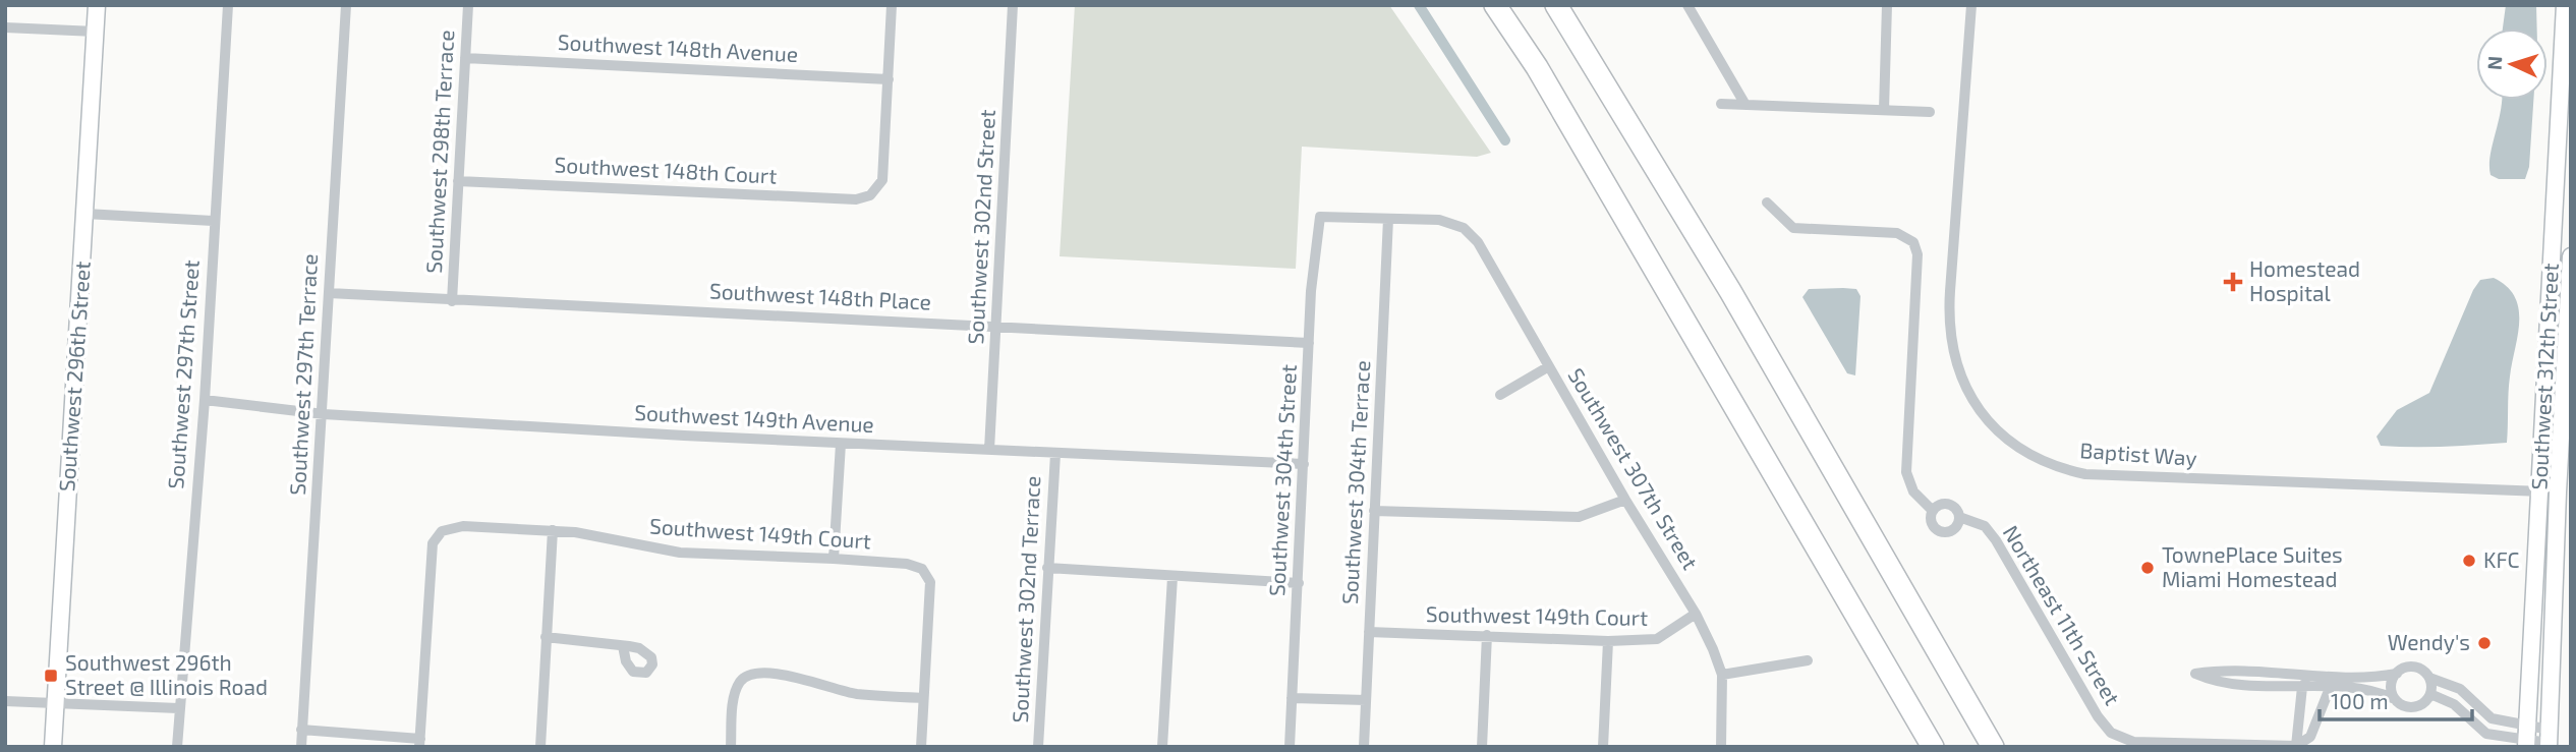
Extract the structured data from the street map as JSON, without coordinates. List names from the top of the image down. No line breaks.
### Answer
{"streets":{"main road":["Southwest 296th Street","Southwest 312th Street"],"street":["Southwest 148th Avenue","Southwest 298th Terrace","Southwest 148th Court","Southwest 302nd Street","Southwest 148th Place","Southwest 297th Street","Southwest 297th Terrace","Southwest 149th Avenue","Baptist Way","Southwest 307th Street","Southwest 304th Street","Southwest 304th Terrace","Southwest 149th Court","Southwest 302nd Terrace","Northeast 11th Street"]},"crossings":[["Southwest 148th Avenue","Southwest 298th Terrace"],["Southwest 148th Avenue","Southwest 148th Court"],["Southwest 298th Terrace","Southwest 148th Court"],["Southwest 298th Terrace","Southwest 148th Place"],["Southwest 302nd Street","Southwest 148th Place"],["Southwest 302nd Street","Southwest 149th Avenue"],["Southwest 148th Place","Southwest 297th Terrace"],["Southwest 148th Place","Southwest 304th Street"],["Southwest 297th Street","Southwest 149th Avenue"],["Southwest 297th Terrace","Southwest 149th Avenue"],["Southwest 312th Street","Baptist Way"],["Southwest 149th Avenue","Southwest 304th Street"],["Southwest 149th Avenue","Southwest 302nd Terrace"],["Southwest 307th Street","Southwest 304th Street"],["Southwest 307th Street","Southwest 304th Terrace"],["Southwest 307th Street","Southwest 149th Court"],["Southwest 304th Street","Southwest 304th Terrace"],["Southwest 304th Terrace","Southwest 149th Court"]],"places":{"health":["Homestead Hospital"],"other":["KFC","TownePlace Suites Miami Homestead","Wendy's"],"transit":["Southwest 296th Street @ Illinois Road"]},"scale_bar":"100 m","north":"left"}
